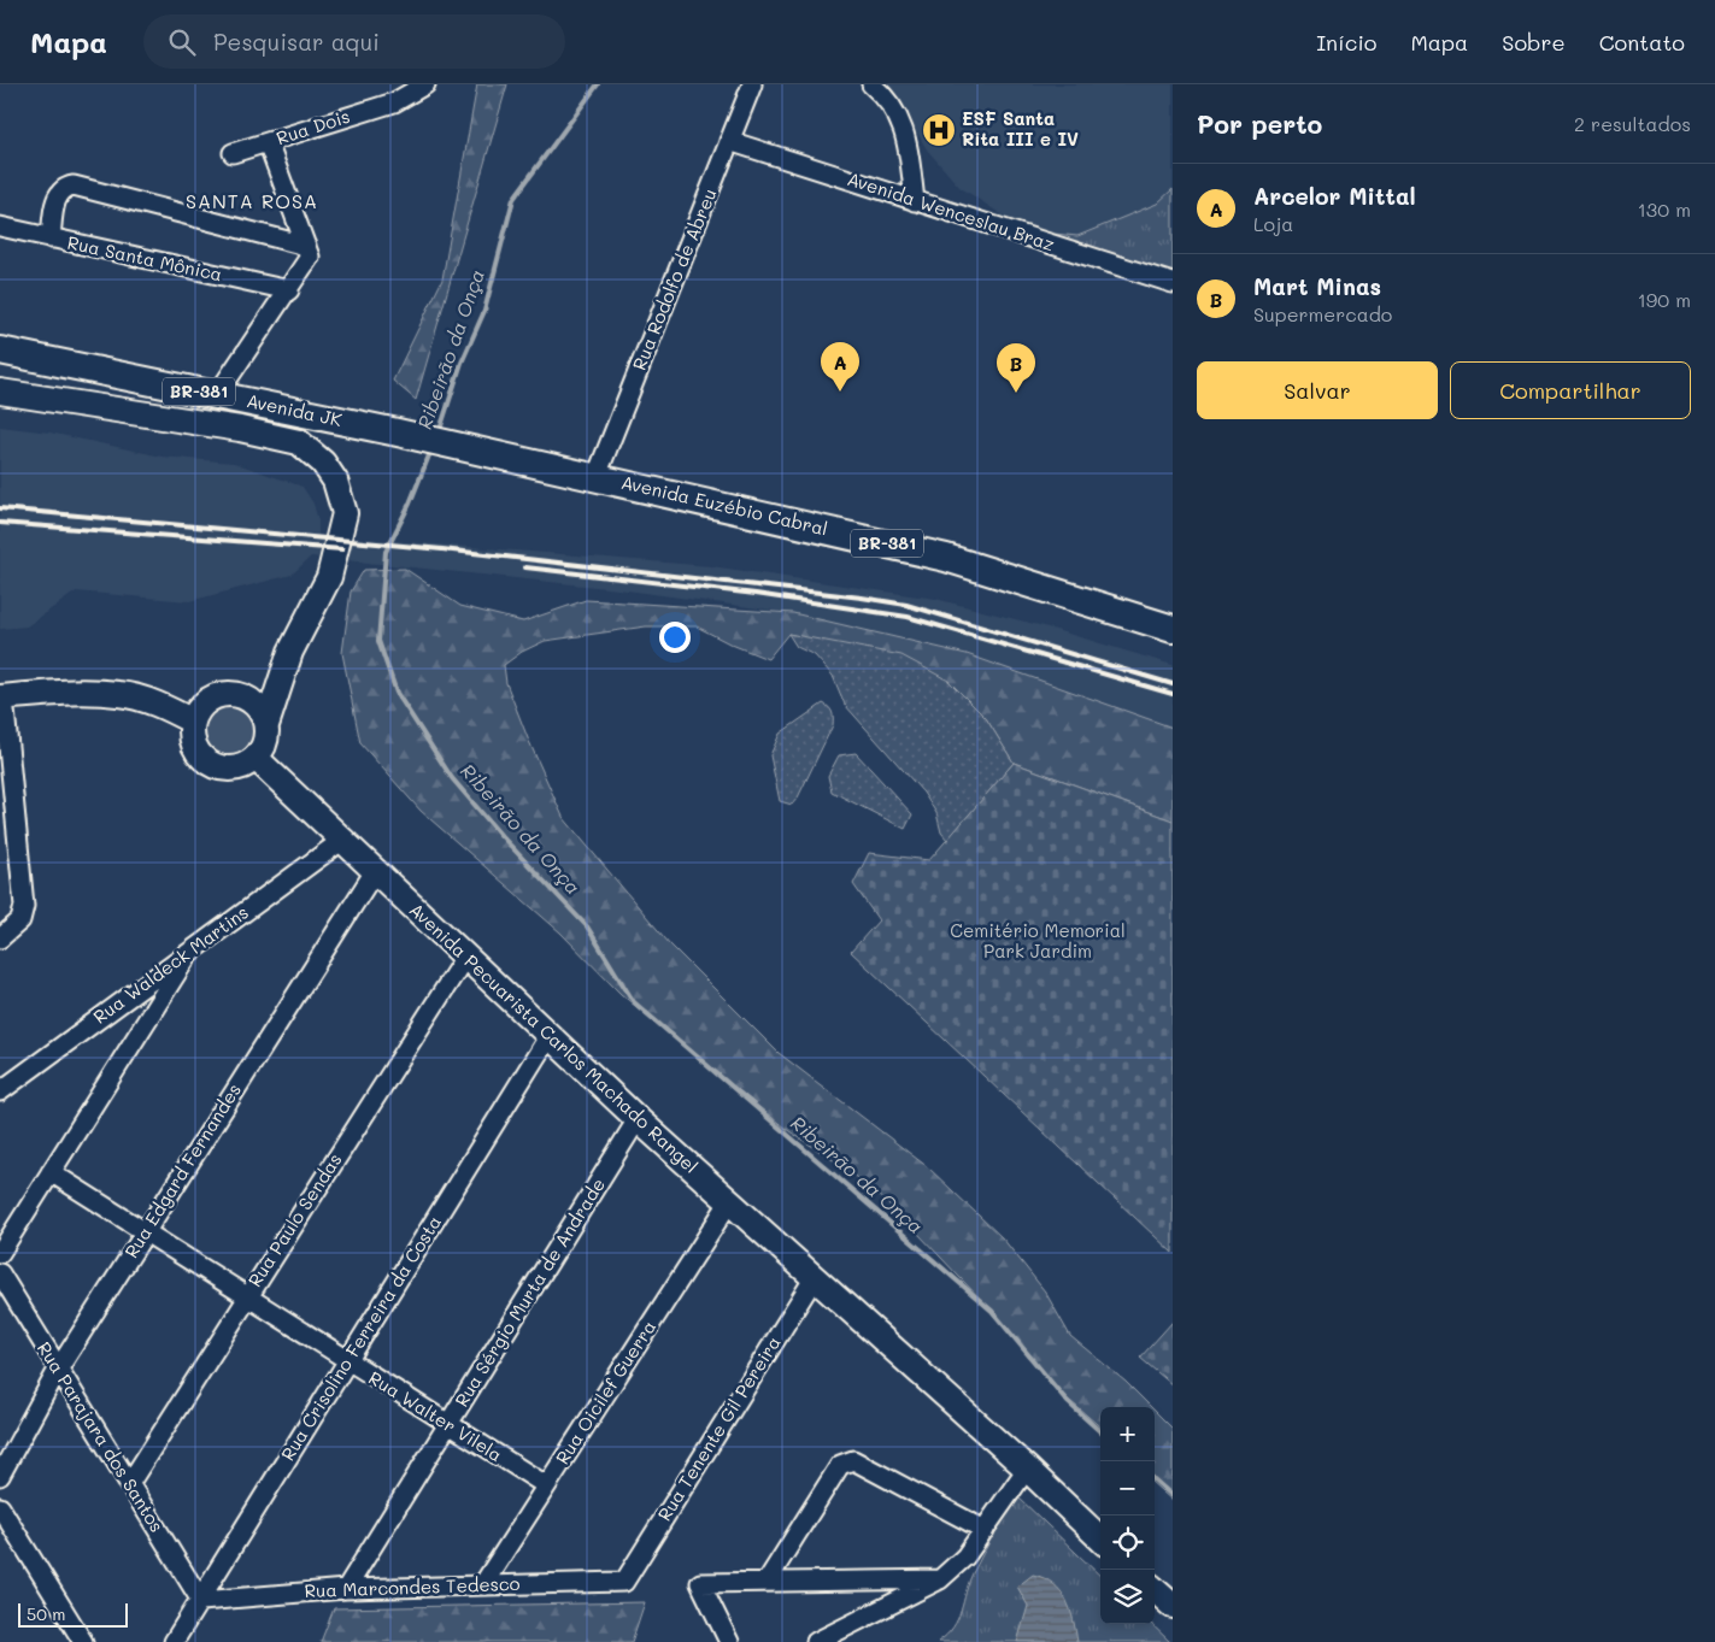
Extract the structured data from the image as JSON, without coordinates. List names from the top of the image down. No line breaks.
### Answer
{"streets":{"main road":["BR-381","Avenida JK","Avenida Euzébio Cabral"],"street":["Rua Dois","Avenida Wenceslau Braz","Rua Santa Mônica","Rua Rodolfo de Abreu","Rua Waldeck Martins","Avenida Pecuarista Carlos Machado Rangel","Rua Edgard Fernandes","Rua Paulo Sendas","Rua Sérgio Murta de Andrade","Rua Crisolino Ferreira da Costa","Rua Oicilef Guerra","Rua Walter Vilela","Rua Tenente Gil Pereira","Rua Parajara dos Santos","Rua Marcondes Tedesco"]},"crossings":[["Avenida Wenceslau Braz","Rua Rodolfo de Abreu"],["Rua Rodolfo de Abreu","Avenida Euzébio Cabral"],["Avenida JK","Avenida Euzébio Cabral"],["Rua Waldeck Martins","Avenida Pecuarista Carlos Machado Rangel"],["Avenida Pecuarista Carlos Machado Rangel","Rua Edgard Fernandes"],["Avenida Pecuarista Carlos Machado Rangel","Rua Paulo Sendas"],["Avenida Pecuarista Carlos Machado Rangel","Rua Sérgio Murta de Andrade"],["Avenida Pecuarista Carlos Machado Rangel","Rua Crisolino Ferreira da Costa"],["Avenida Pecuarista Carlos Machado Rangel","Rua Oicilef Guerra"],["Avenida Pecuarista Carlos Machado Rangel","Rua Tenente Gil Pereira"],["Rua Edgard Fernandes","Rua Walter Vilela"],["Rua Edgard Fernandes","Rua Parajara dos Santos"],["Rua Paulo Sendas","Rua Walter Vilela"],["Rua Paulo Sendas","Rua Parajara dos Santos"],["Rua Sérgio Murta de Andrade","Rua Walter Vilela"],["Rua Sérgio Murta de Andrade","Rua Marcondes Tedesco"],["Rua Crisolino Ferreira da Costa","Rua Walter Vilela"],["Rua Crisolino Ferreira da Costa","Rua Parajara dos Santos"],["Rua Crisolino Ferreira da Costa","Rua Marcondes Tedesco"],["Rua Oicilef Guerra","Rua Walter Vilela"],["Rua Oicilef Guerra","Rua Marcondes Tedesco"],["Rua Tenente Gil Pereira","Rua Marcondes Tedesco"],["Rua Parajara dos Santos","Rua Marcondes Tedesco"]],"districts":["SANTA ROSA"],"water":["Ribeirão da Onça"],"parks":["Cemitério Memorial Park Jardim"],"places":{"hospital":["ESF Santa Rita III e IV"]},"scale_bar":"50 m","page":{"header":"Mapa","search":"Pesquisar aqui","nav":["Início","Mapa","Sobre","Contato"],"heading":["Por perto","2 resultados"],"list":[{"mark":"A","name":"Arcelor Mittal","note":"Loja","value":"130 m"},{"mark":"B","name":"Mart Minas","note":"Supermercado","value":"190 m"}],"pins":["A","B"],"buttons":["Salvar","Compartilhar"],"map_buttons":["+","−"],"scale":"50 m"}}
